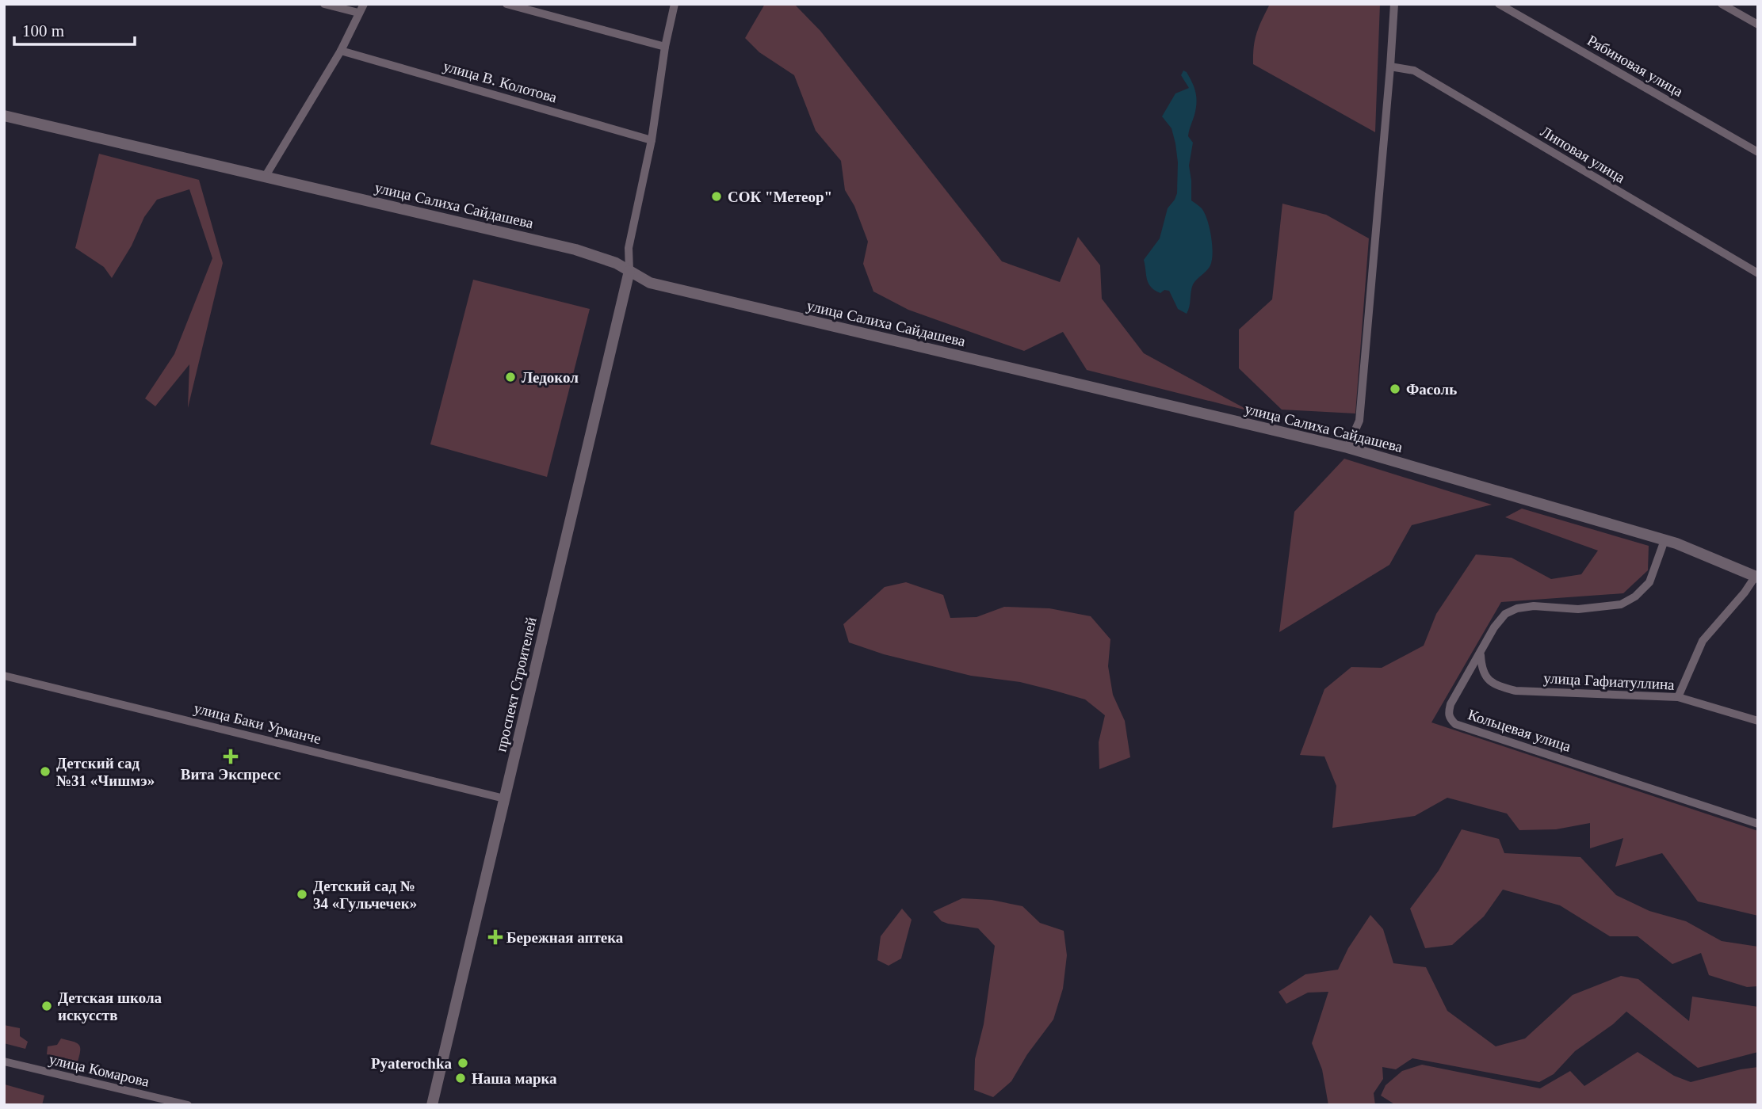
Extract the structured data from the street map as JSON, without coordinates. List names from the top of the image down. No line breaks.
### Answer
{"streets":{"street":["Рябиновая улица","улица В. Колотова","Липовая улица","улица Салиха Сайдашева","улица Гафиатуллина","проспект Строителей","улица Баки Урманче","Кольцевая улица","улица Комарова"]},"crossings":[["улица Салиха Сайдашева","проспект Строителей"],["улица Салиха Сайдашева","Кольцевая улица"],["улица Гафиатуллина","Кольцевая улица"],["проспект Строителей","улица Баки Урманче"]],"places":{"other":["СОК \"Метеор\"","Ледокол","Фасоль","Детский сад №31 «Чишмэ»","Детский сад № 34 «Гульчечек»","Детская школа искусств","Pyaterochka","Наша марка"],"health":["Вита Экспресс","Бережная аптека"]},"scale_bar":"100 m"}
